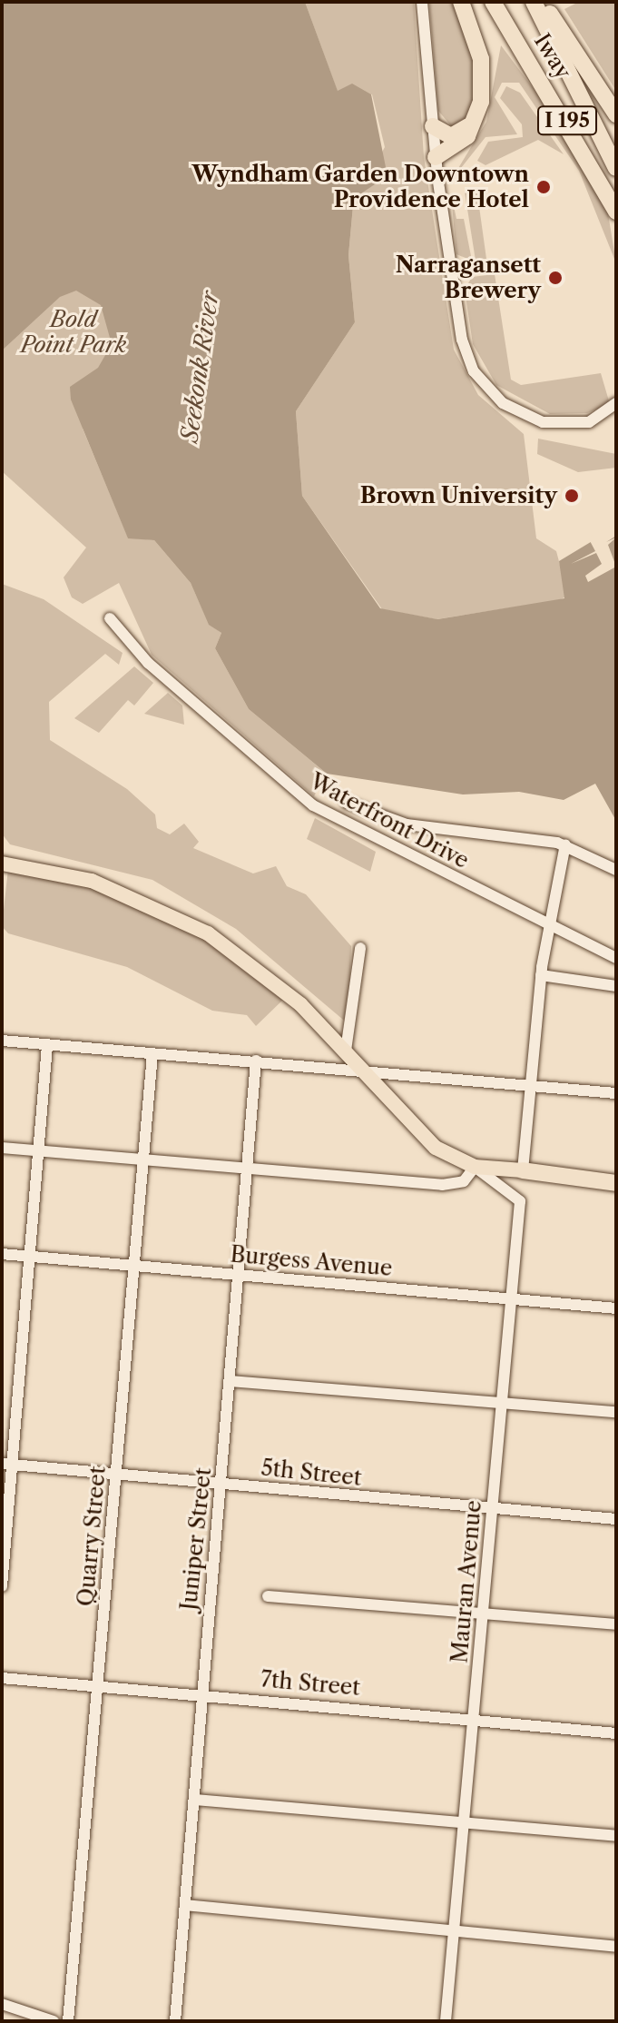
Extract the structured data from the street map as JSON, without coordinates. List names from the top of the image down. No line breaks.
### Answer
{"streets":{"highway":["Iway","I 195"],"street":["Waterfront Drive","Burgess Avenue","5th Street","Quarry Street","Juniper Street","Mauran Avenue","7th Street"]},"crossings":[["Burgess Avenue","Quarry Street"],["Burgess Avenue","Juniper Street"],["Burgess Avenue","Mauran Avenue"],["5th Street","Quarry Street"],["5th Street","Juniper Street"],["5th Street","Mauran Avenue"],["Quarry Street","7th Street"],["Juniper Street","7th Street"],["Mauran Avenue","7th Street"]],"water":["Seekonk River"],"parks":["Bold Point Park"],"places":["Wyndham Garden Downtown Providence Hotel","Narragansett Brewery","Brown University"]}
